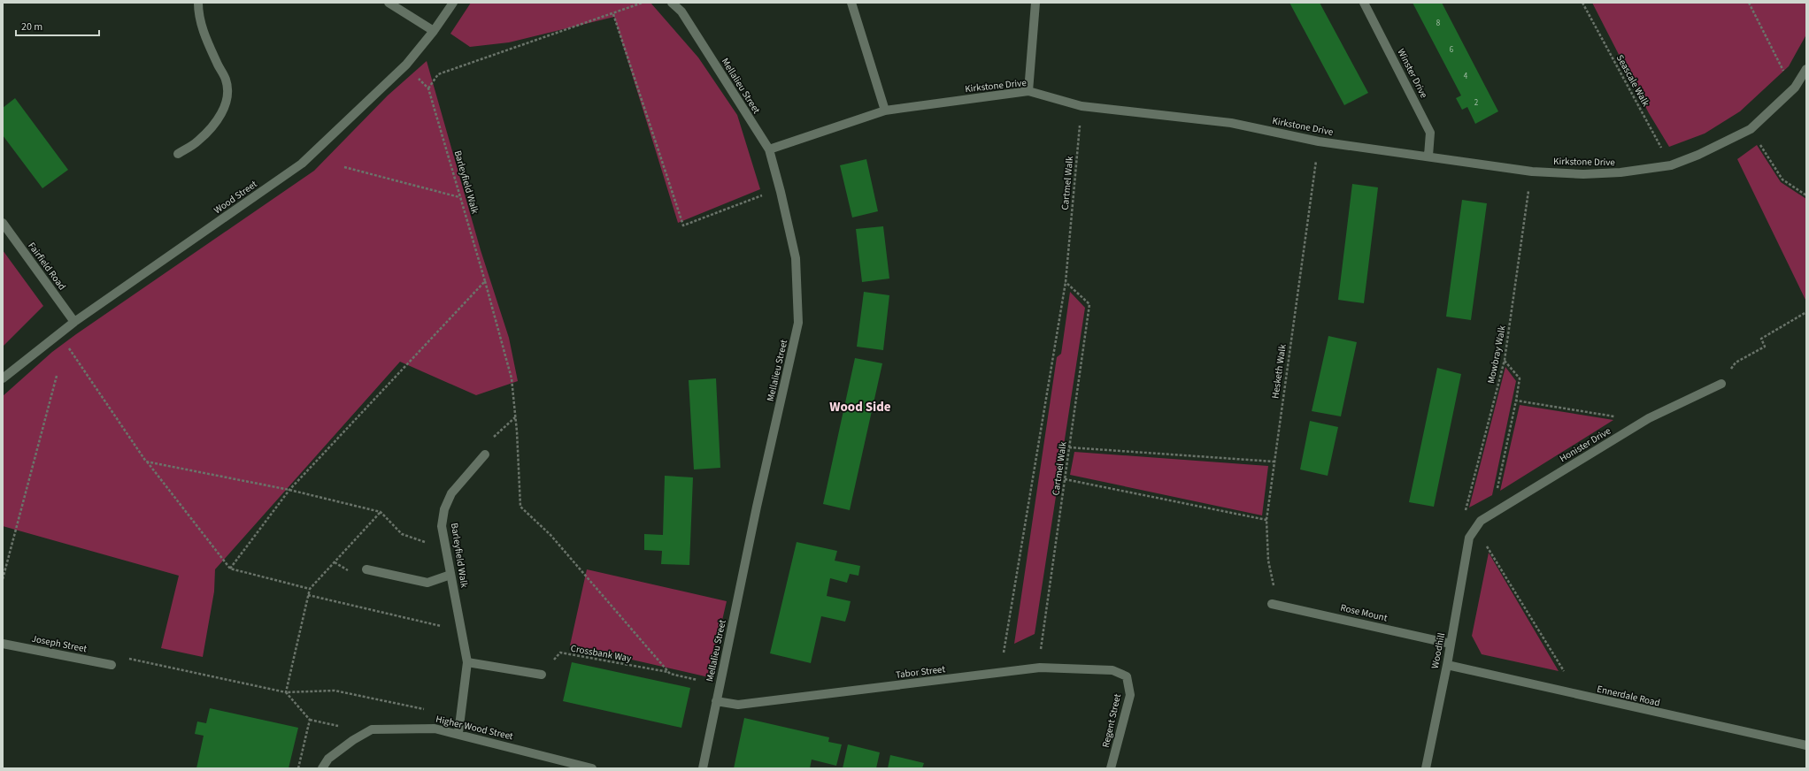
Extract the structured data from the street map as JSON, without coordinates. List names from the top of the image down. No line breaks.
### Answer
{"streets":{"street":["Winster Drive","Mellalieu Street","Kirkstone Drive","Barleyfield Walk","Wood Street","Fairfield Road","Honister Drive","Rose Mount","Joseph Street","Woodhill","Tabor Street","Ennerdale Road","Regent Street","Higher Wood Street"],"path":["Seascale Walk","Cartmel Walk","Mowbray Walk","Hesketh Walk","Crossbank Way"]},"crossings":[["Winster Drive","Kirkstone Drive"],["Seascale Walk","Kirkstone Drive"],["Mellalieu Street","Kirkstone Drive"],["Mellalieu Street","Tabor Street"],["Kirkstone Drive","Cartmel Walk"],["Kirkstone Drive","Mowbray Walk"],["Kirkstone Drive","Hesketh Walk"],["Barleyfield Walk","Crossbank Way"],["Barleyfield Walk","Higher Wood Street"],["Cartmel Walk","Tabor Street"],["Wood Street","Fairfield Road"],["Mowbray Walk","Honister Drive"],["Mowbray Walk","Woodhill"],["Hesketh Walk","Rose Mount"],["Honister Drive","Woodhill"],["Rose Mount","Woodhill"],["Woodhill","Ennerdale Road"],["Tabor Street","Regent Street"]],"districts":["Wood Side"],"house_numbers":["8","6","4","2"],"scale_bar":"20 m"}
